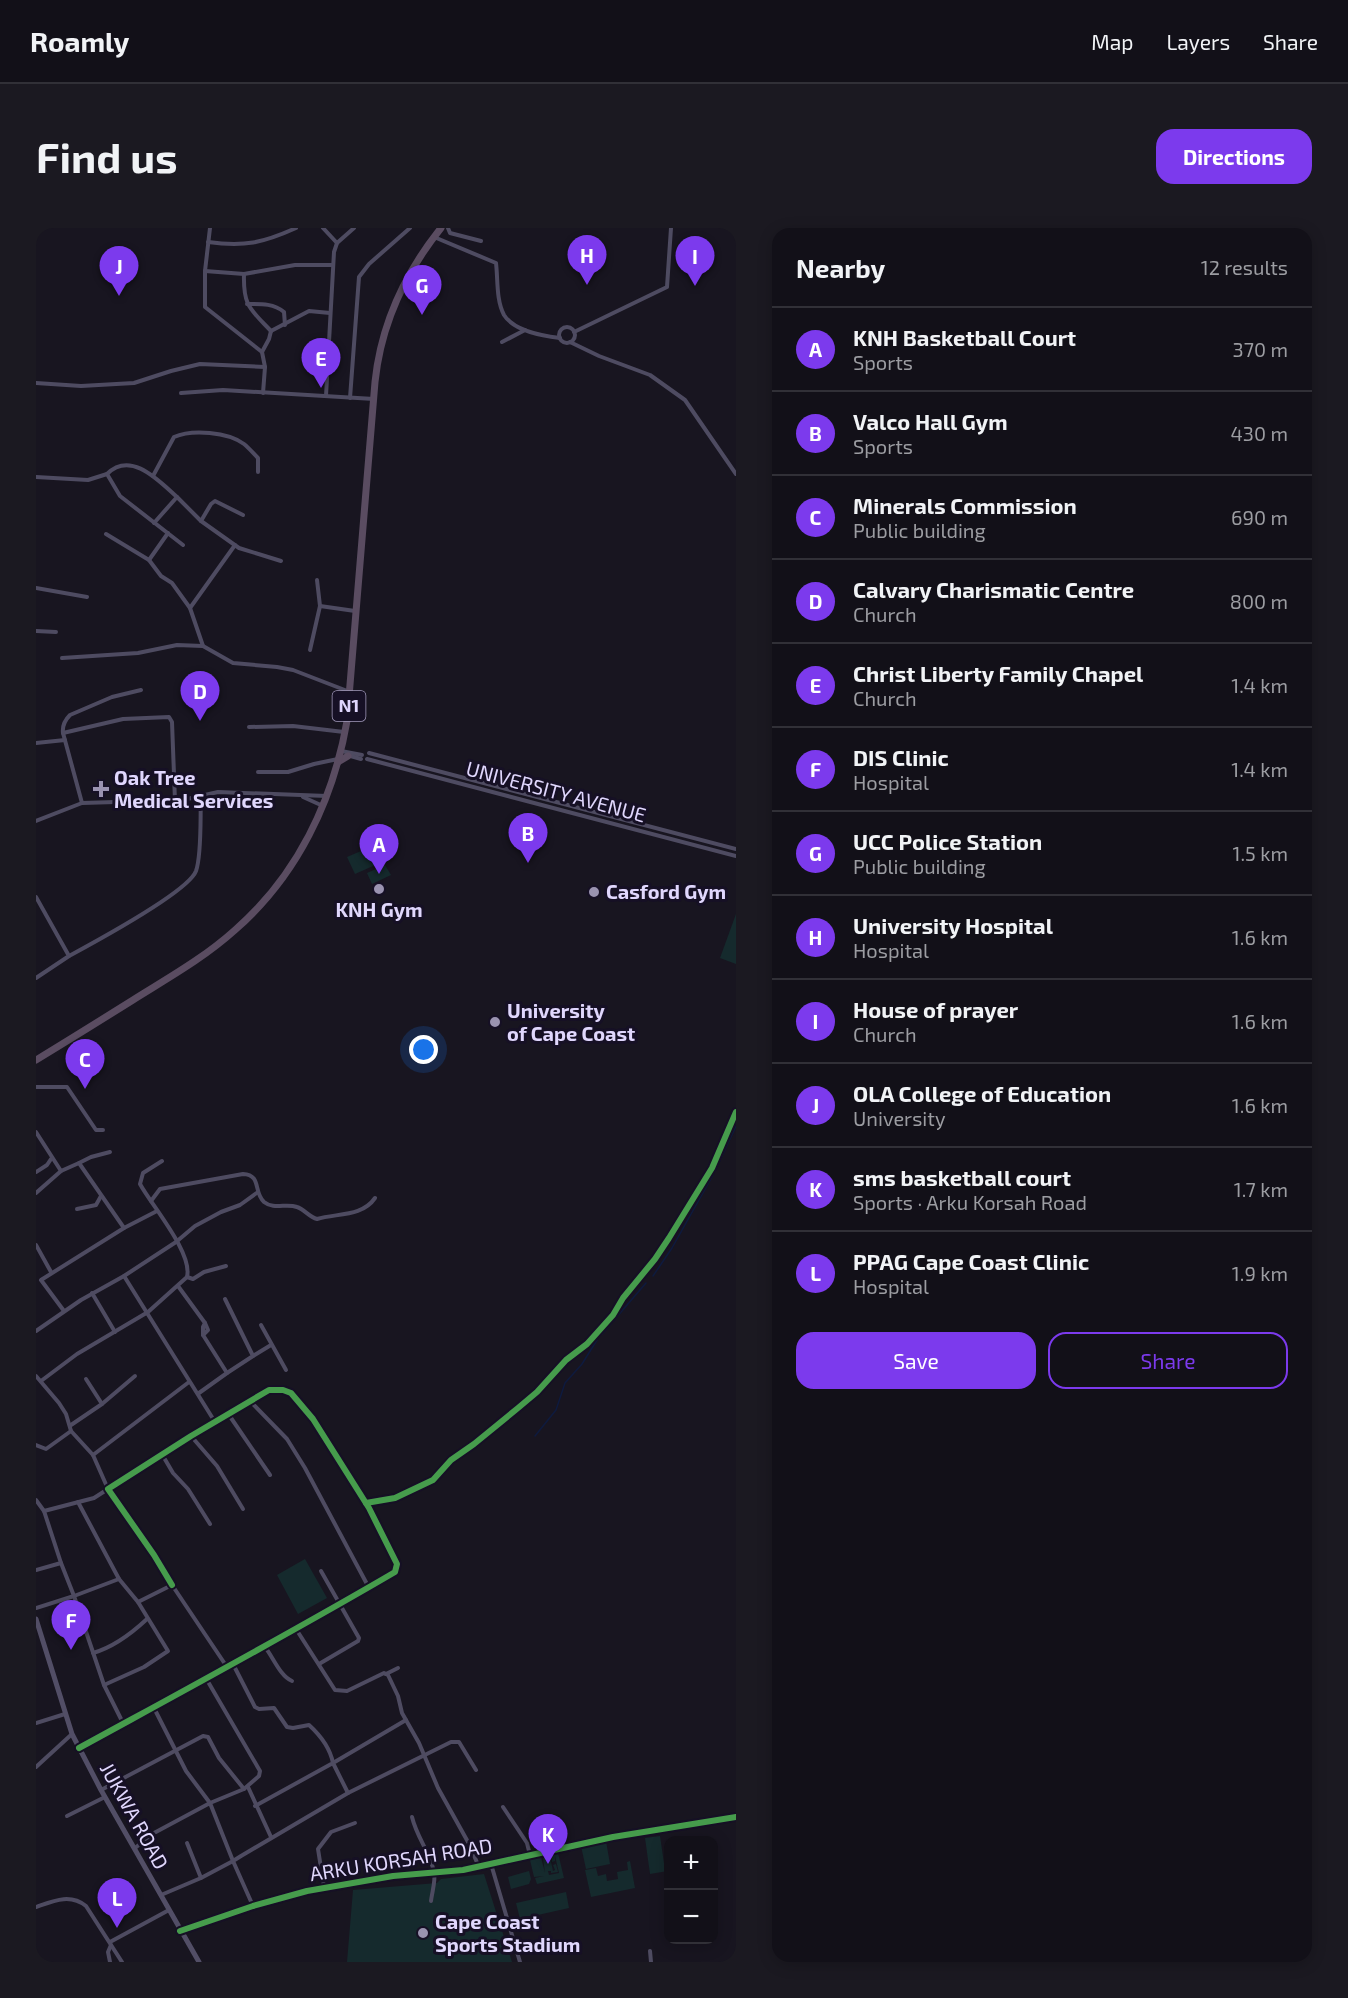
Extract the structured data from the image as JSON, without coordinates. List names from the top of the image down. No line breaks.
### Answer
{"streets":{"highway":["N1"],"main road":["JUKWA ROAD"],"street":["UNIVERSITY AVENUE","ARKU KORSAH ROAD"]},"crossings":[["JUKWA ROAD","ARKU KORSAH ROAD"]],"places":{"health":["Oak Tree Medical Services"],"other":["KNH Gym","Casford Gym","University of Cape Coast","Cape Coast Sports Stadium"]},"page":{"header":"Roamly","nav":["Map","Layers","Share"],"buttons":["Directions",["Save","Share"]],"title":"Find us","heading":["Nearby","12 results"],"pins":["H","I","J","G","E","D","B","A","C","F","K","L"],"list":[{"mark":"A","name":"KNH Basketball Court","note":"Sports","value":"370 m"},{"mark":"B","name":"Valco Hall Gym","note":"Sports","value":"430 m"},{"mark":"C","name":"Minerals Commission","note":"Public building","value":"690 m"},{"mark":"D","name":"Calvary Charismatic Centre","note":"Church","value":"800 m"},{"mark":"E","name":"Christ Liberty Family Chapel","note":"Church","value":"1.4 km"},{"mark":"F","name":"DIS Clinic","note":"Hospital","value":"1.4 km"},{"mark":"G","name":"UCC Police Station","note":"Public building","value":"1.5 km"},{"mark":"H","name":"University Hospital","note":"Hospital","value":"1.6 km"},{"mark":"I","name":"House of prayer","note":"Church","value":"1.6 km"},{"mark":"J","name":"OLA College of Education","note":"University","value":"1.6 km"},{"mark":"K","name":"sms basketball court","note":"Sports · Arku Korsah Road","value":"1.7 km"},{"mark":"L","name":"PPAG Cape Coast Clinic","note":"Hospital","value":"1.9 km"}],"map_buttons":["+","−"]}}
